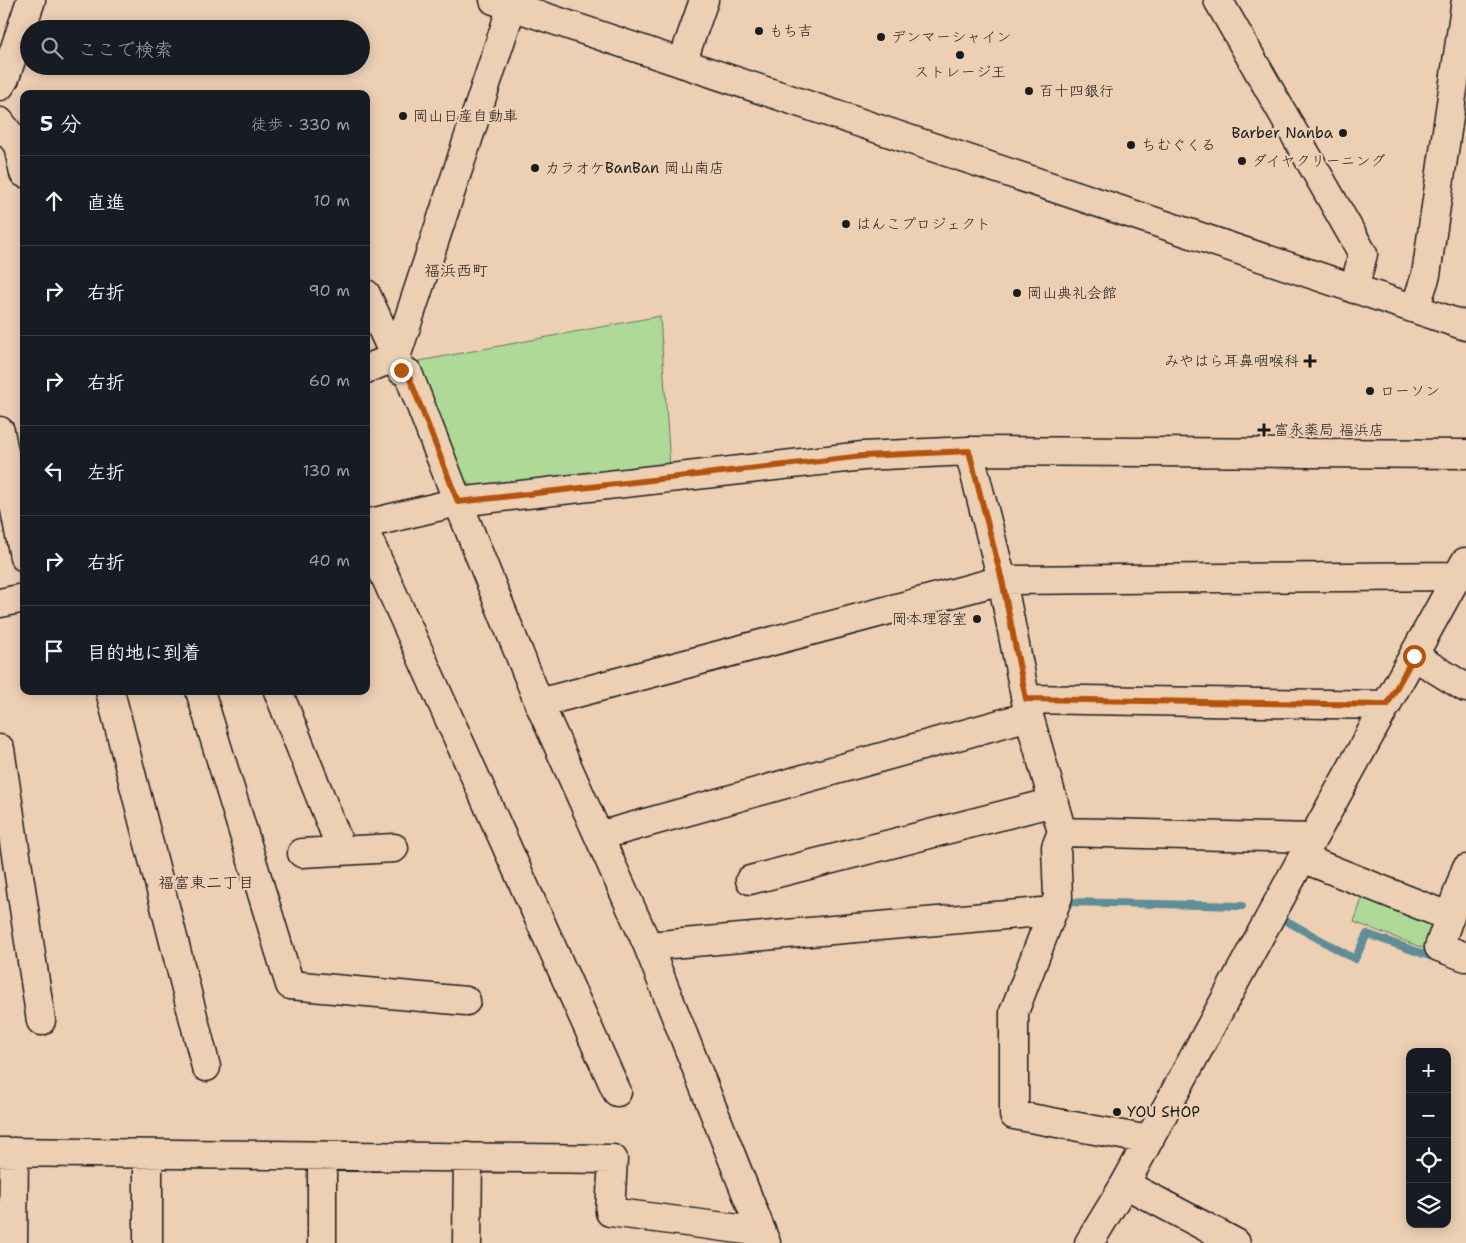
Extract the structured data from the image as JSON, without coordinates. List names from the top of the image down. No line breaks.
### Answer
{"districts":["福浜西町","福富東二丁目"],"places":{"other":["もち吉","デンマーシャイン","ストレージ王","百十四銀行","岡山日産自動車","Barber Nanba","ちむぐくる","ダイヤクリーニング","カラオケBanBan 岡山南店","はんこプロジェクト","岡山典礼会館","ローソン","岡本理容室","YOU SHOP"],"health":["みやはら耳鼻咽喉科","富永薬局 福浜店"]},"page":{"search":"ここで検索","heading":["5 分","徒歩 · 330 m"],"list":[["直進","10 m"],["右折","90 m"],["右折","60 m"],["左折","130 m"],["右折","40 m"],"目的地に到着"],"map_buttons":["+","−"]}}
